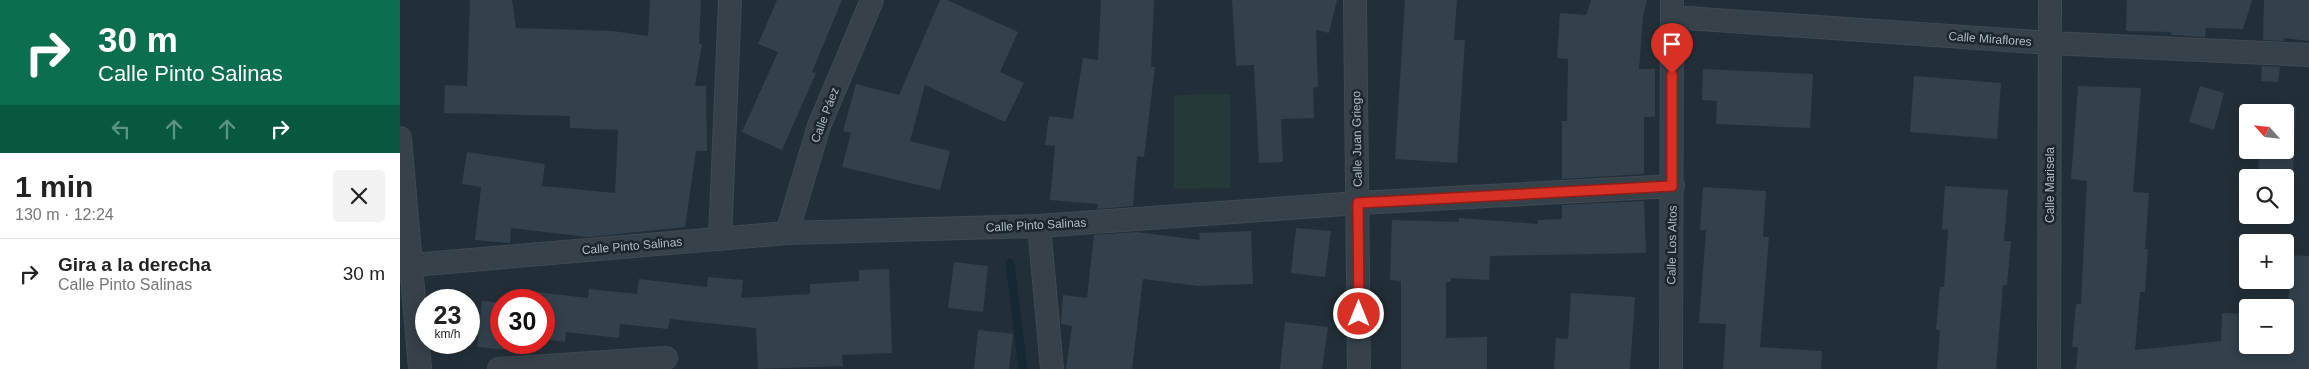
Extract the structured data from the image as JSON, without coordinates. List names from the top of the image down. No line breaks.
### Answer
{"streets":{"street":["Calle Miraflores","Calle Páez","Calle Juan Griego","Calle Marisela","Calle Pinto Salinas","Calle Los Altos"]},"crossings":[["Calle Miraflores","Calle Marisela"],["Calle Miraflores","Calle Los Altos"],["Calle Páez","Calle Pinto Salinas"],["Calle Juan Griego","Calle Pinto Salinas"],["Calle Pinto Salinas","Calle Los Altos"]],"north":"top left","page":{"turn":["30 m","Calle Pinto Salinas"],"map_buttons":["+","−"],"heading":["1 min","130 m · 12:24"],"list":[{"name":"Gira a la derecha","note":"Calle Pinto Salinas","value":"30 m"}],"speed":"23 km/h","limit":"30"}}
